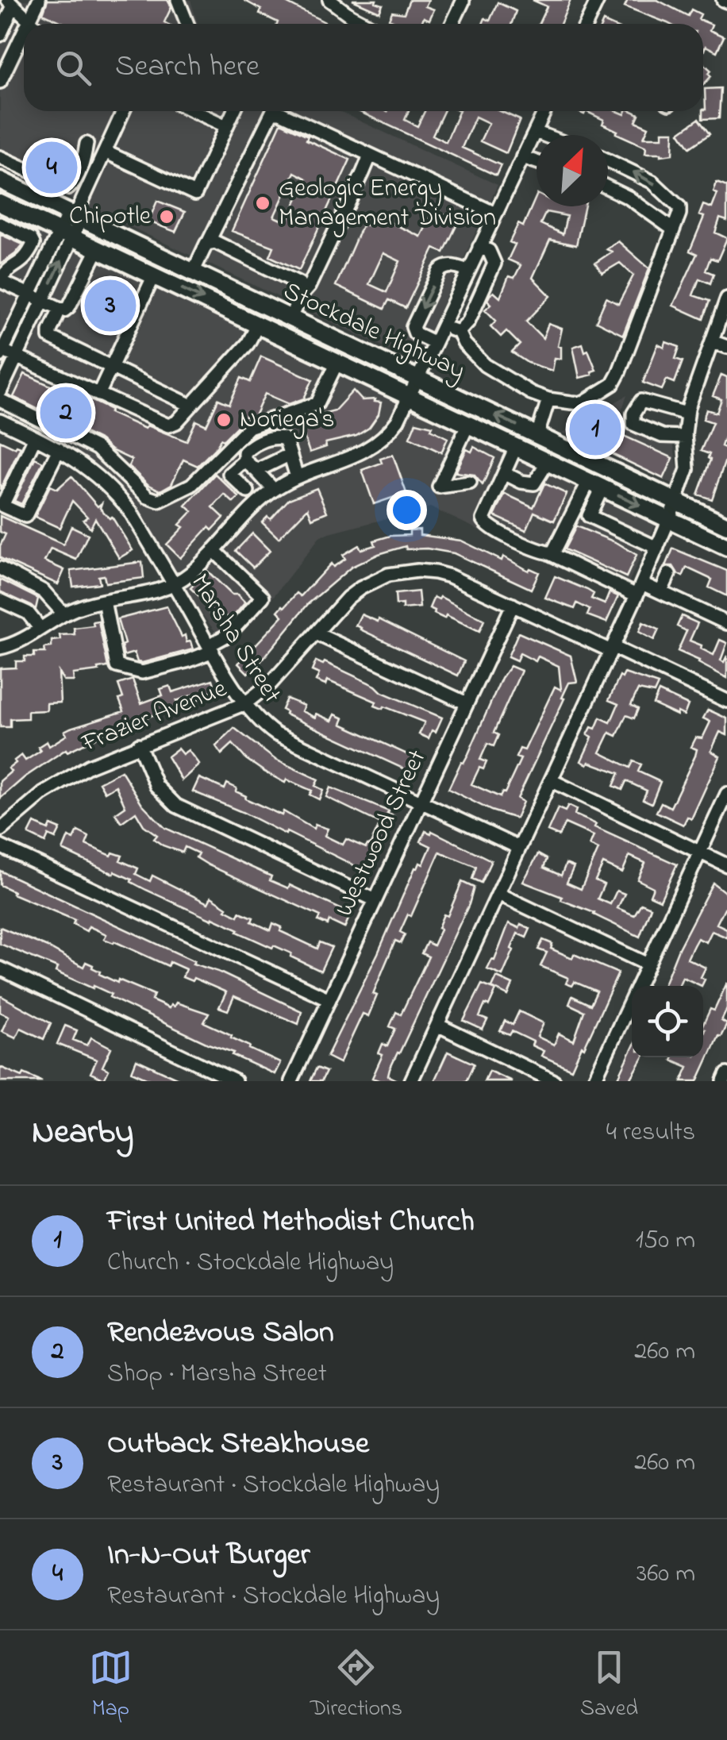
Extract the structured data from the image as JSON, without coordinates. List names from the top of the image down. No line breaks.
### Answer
{"streets":{"main road":["Stockdale Highway"],"street":["Marsha Street","Frazier Avenue","Westwood Street"]},"crossings":[["Marsha Street","Frazier Avenue"],["Marsha Street","Westwood Street"],["Frazier Avenue","Westwood Street"]],"places":["Geologic Energy Management Division","Chipotle","Noriega's"],"north":"top right","page":{"search":"Search here","pins":["4","3","2","1"],"heading":["Nearby","4 results"],"list":[{"mark":"1","name":"First United Methodist Church","note":"Church · Stockdale Highway","value":"150 m"},{"mark":"2","name":"Rendezvous Salon","note":"Shop · Marsha Street","value":"260 m"},{"mark":"3","name":"Outback Steakhouse","note":"Restaurant · Stockdale Highway","value":"260 m"},{"mark":"4","name":"In-N-Out Burger","note":"Restaurant · Stockdale Highway","value":"360 m"}],"nav":["Map","Directions","Saved"]}}
